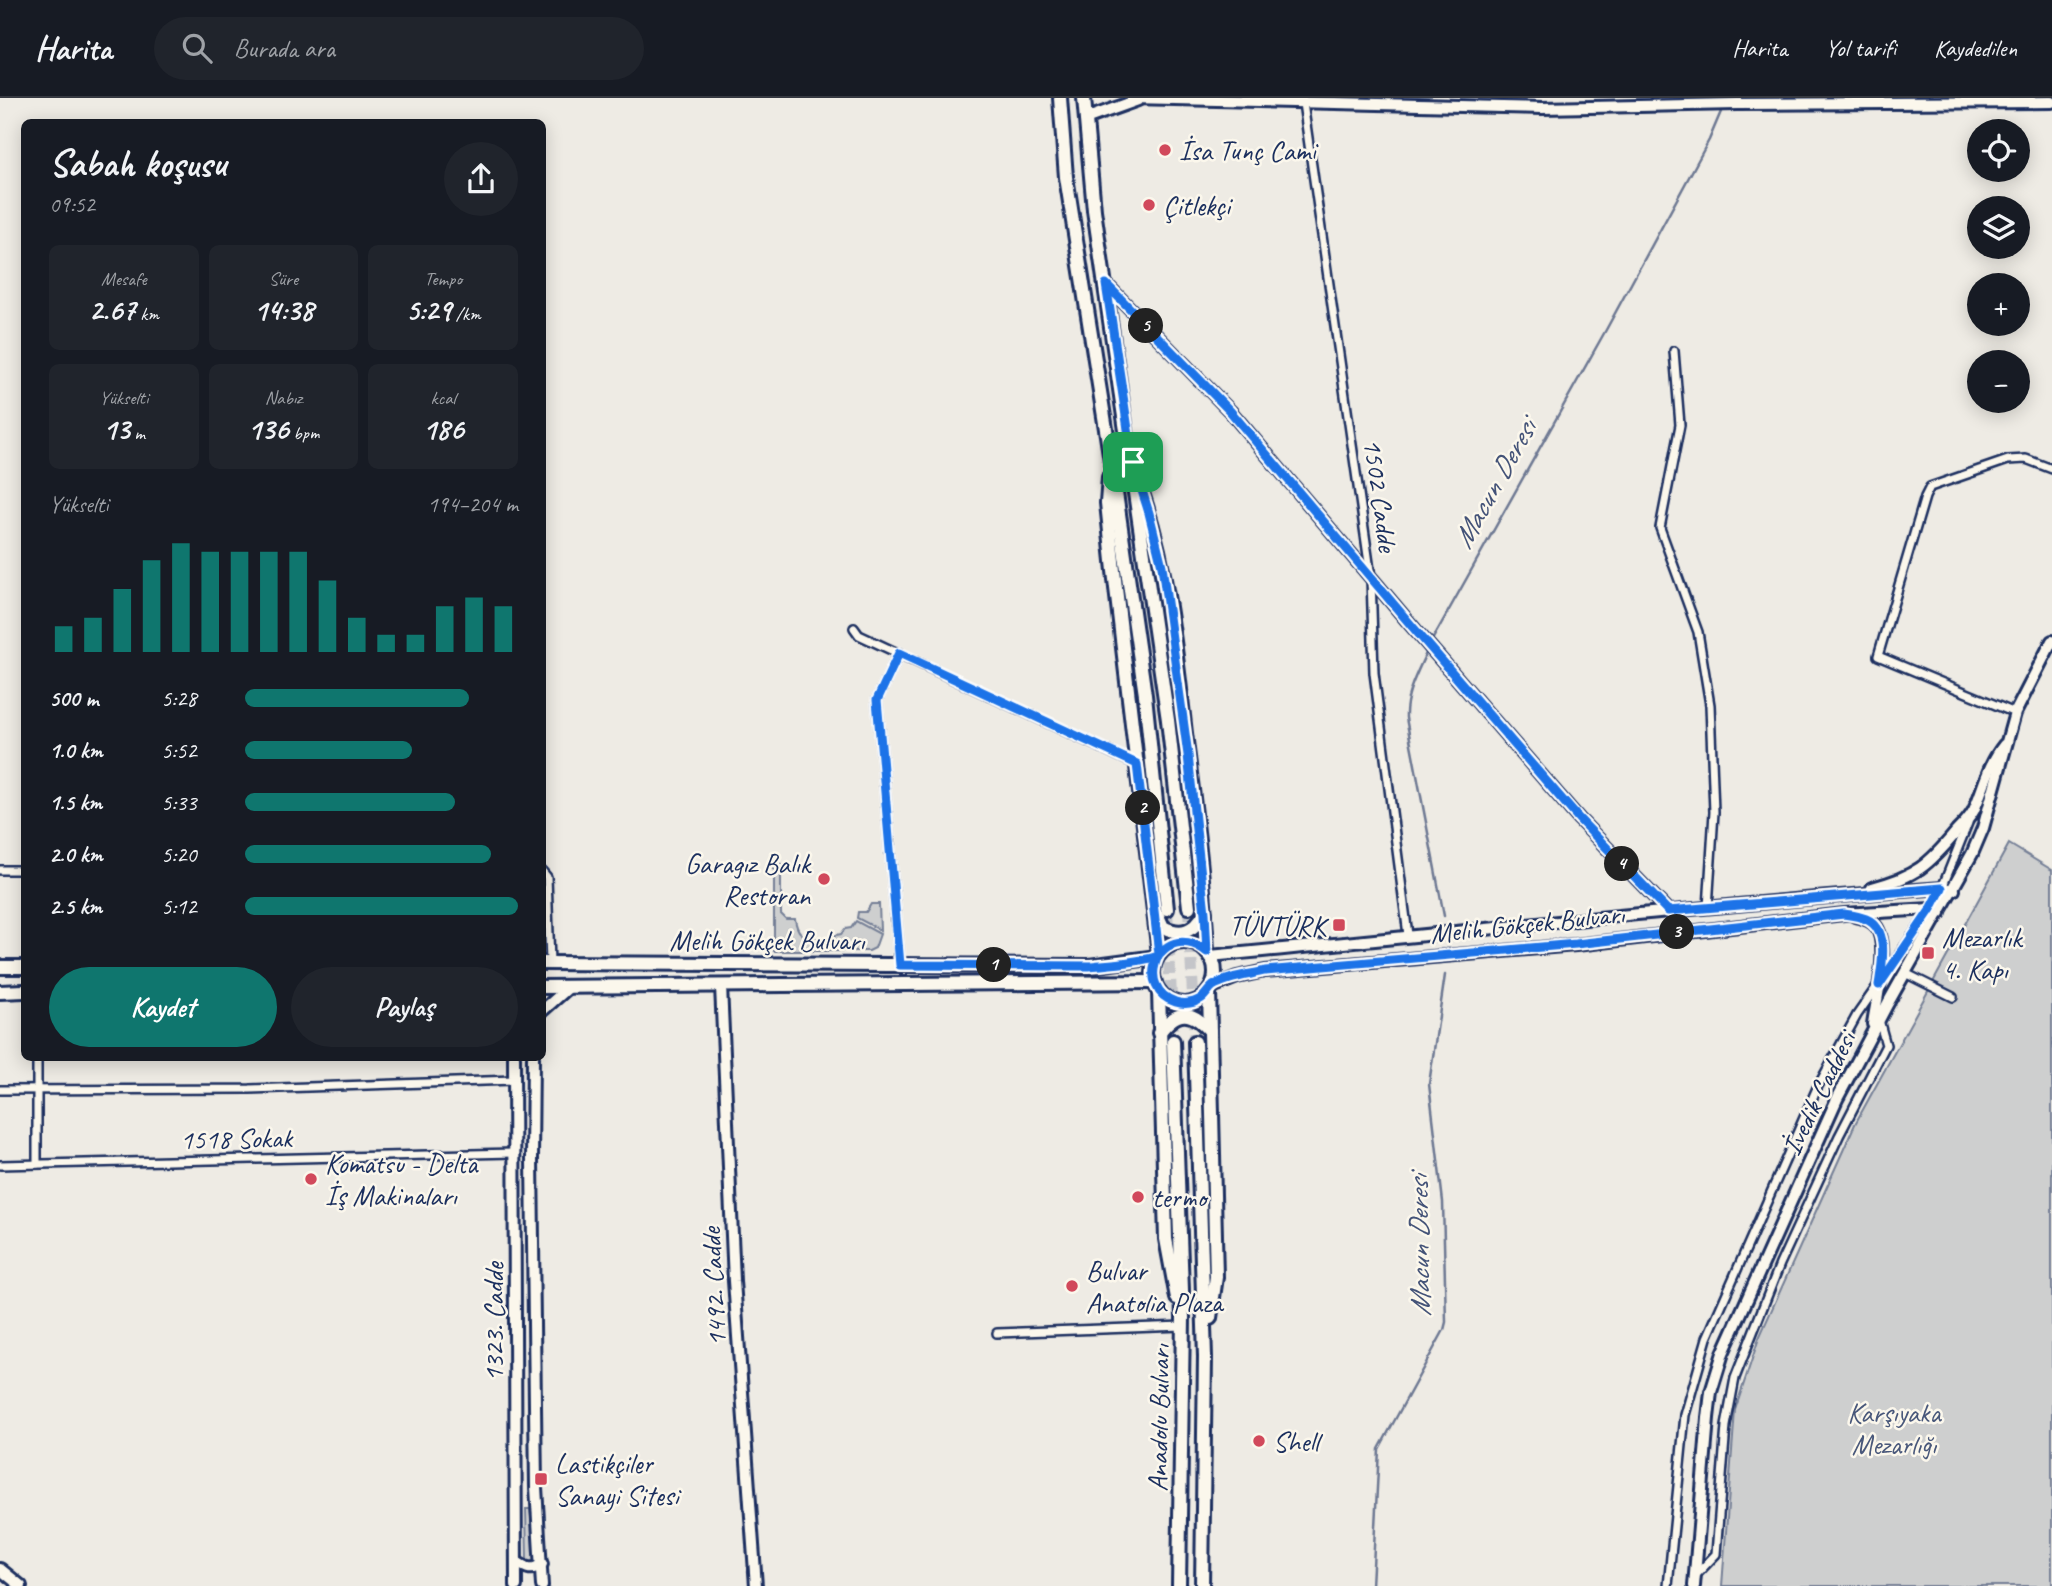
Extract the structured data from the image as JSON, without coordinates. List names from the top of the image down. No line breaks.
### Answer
{"streets":{"main road":["Melih Gökçek Bulvarı","Anadolu Bulvarı"],"street":["1502 Cadde","İvedik Caddesi","1518 Sokak","1492. Cadde","1323. Cadde"]},"crossings":[["1502 Cadde","Melih Gökçek Bulvarı"],["Melih Gökçek Bulvarı","İvedik Caddesi"],["Melih Gökçek Bulvarı","1492. Cadde"],["1518 Sokak","1323. Cadde"]],"water":["Macun Deresi"],"parks":["Karşıyaka Mezarlığı"],"places":{"other":["İsa Tunç Cami","Çitlekçi","Garagız Balık Restoran","Komatsu - Delta İş Makinaları","termo","Bulvar Anatolia Plaza","Shell"],"transit":["TÜVTÜRK","Mezarlık 4. Kapı","Lastikçiler Sanayi Sitesi"]},"page":{"header":"Harita","search":"Burada ara","nav":["Harita","Yol tarifi","Kaydedilen"],"map_buttons":["+","−"],"heading":["Sabah koşusu","09:52"],"stats":[["Mesafe","2.67 km"],["Süre","14:38"],["Tempo","5:29 /km"],["Yükselti","13 m"],["Nabız","136 bpm"],["kcal","186"]],"pins":["5","2","4","3","1"],"chart":["Yükselti","194–204 m"],"list":[{"name":"500 m","note":"5:28"},{"name":"1.0 km","note":"5:52"},{"name":"1.5 km","note":"5:33"},{"name":"2.0 km","note":"5:20"},{"name":"2.5 km","note":"5:12"}],"buttons":["Kaydet","Paylaş"]}}
